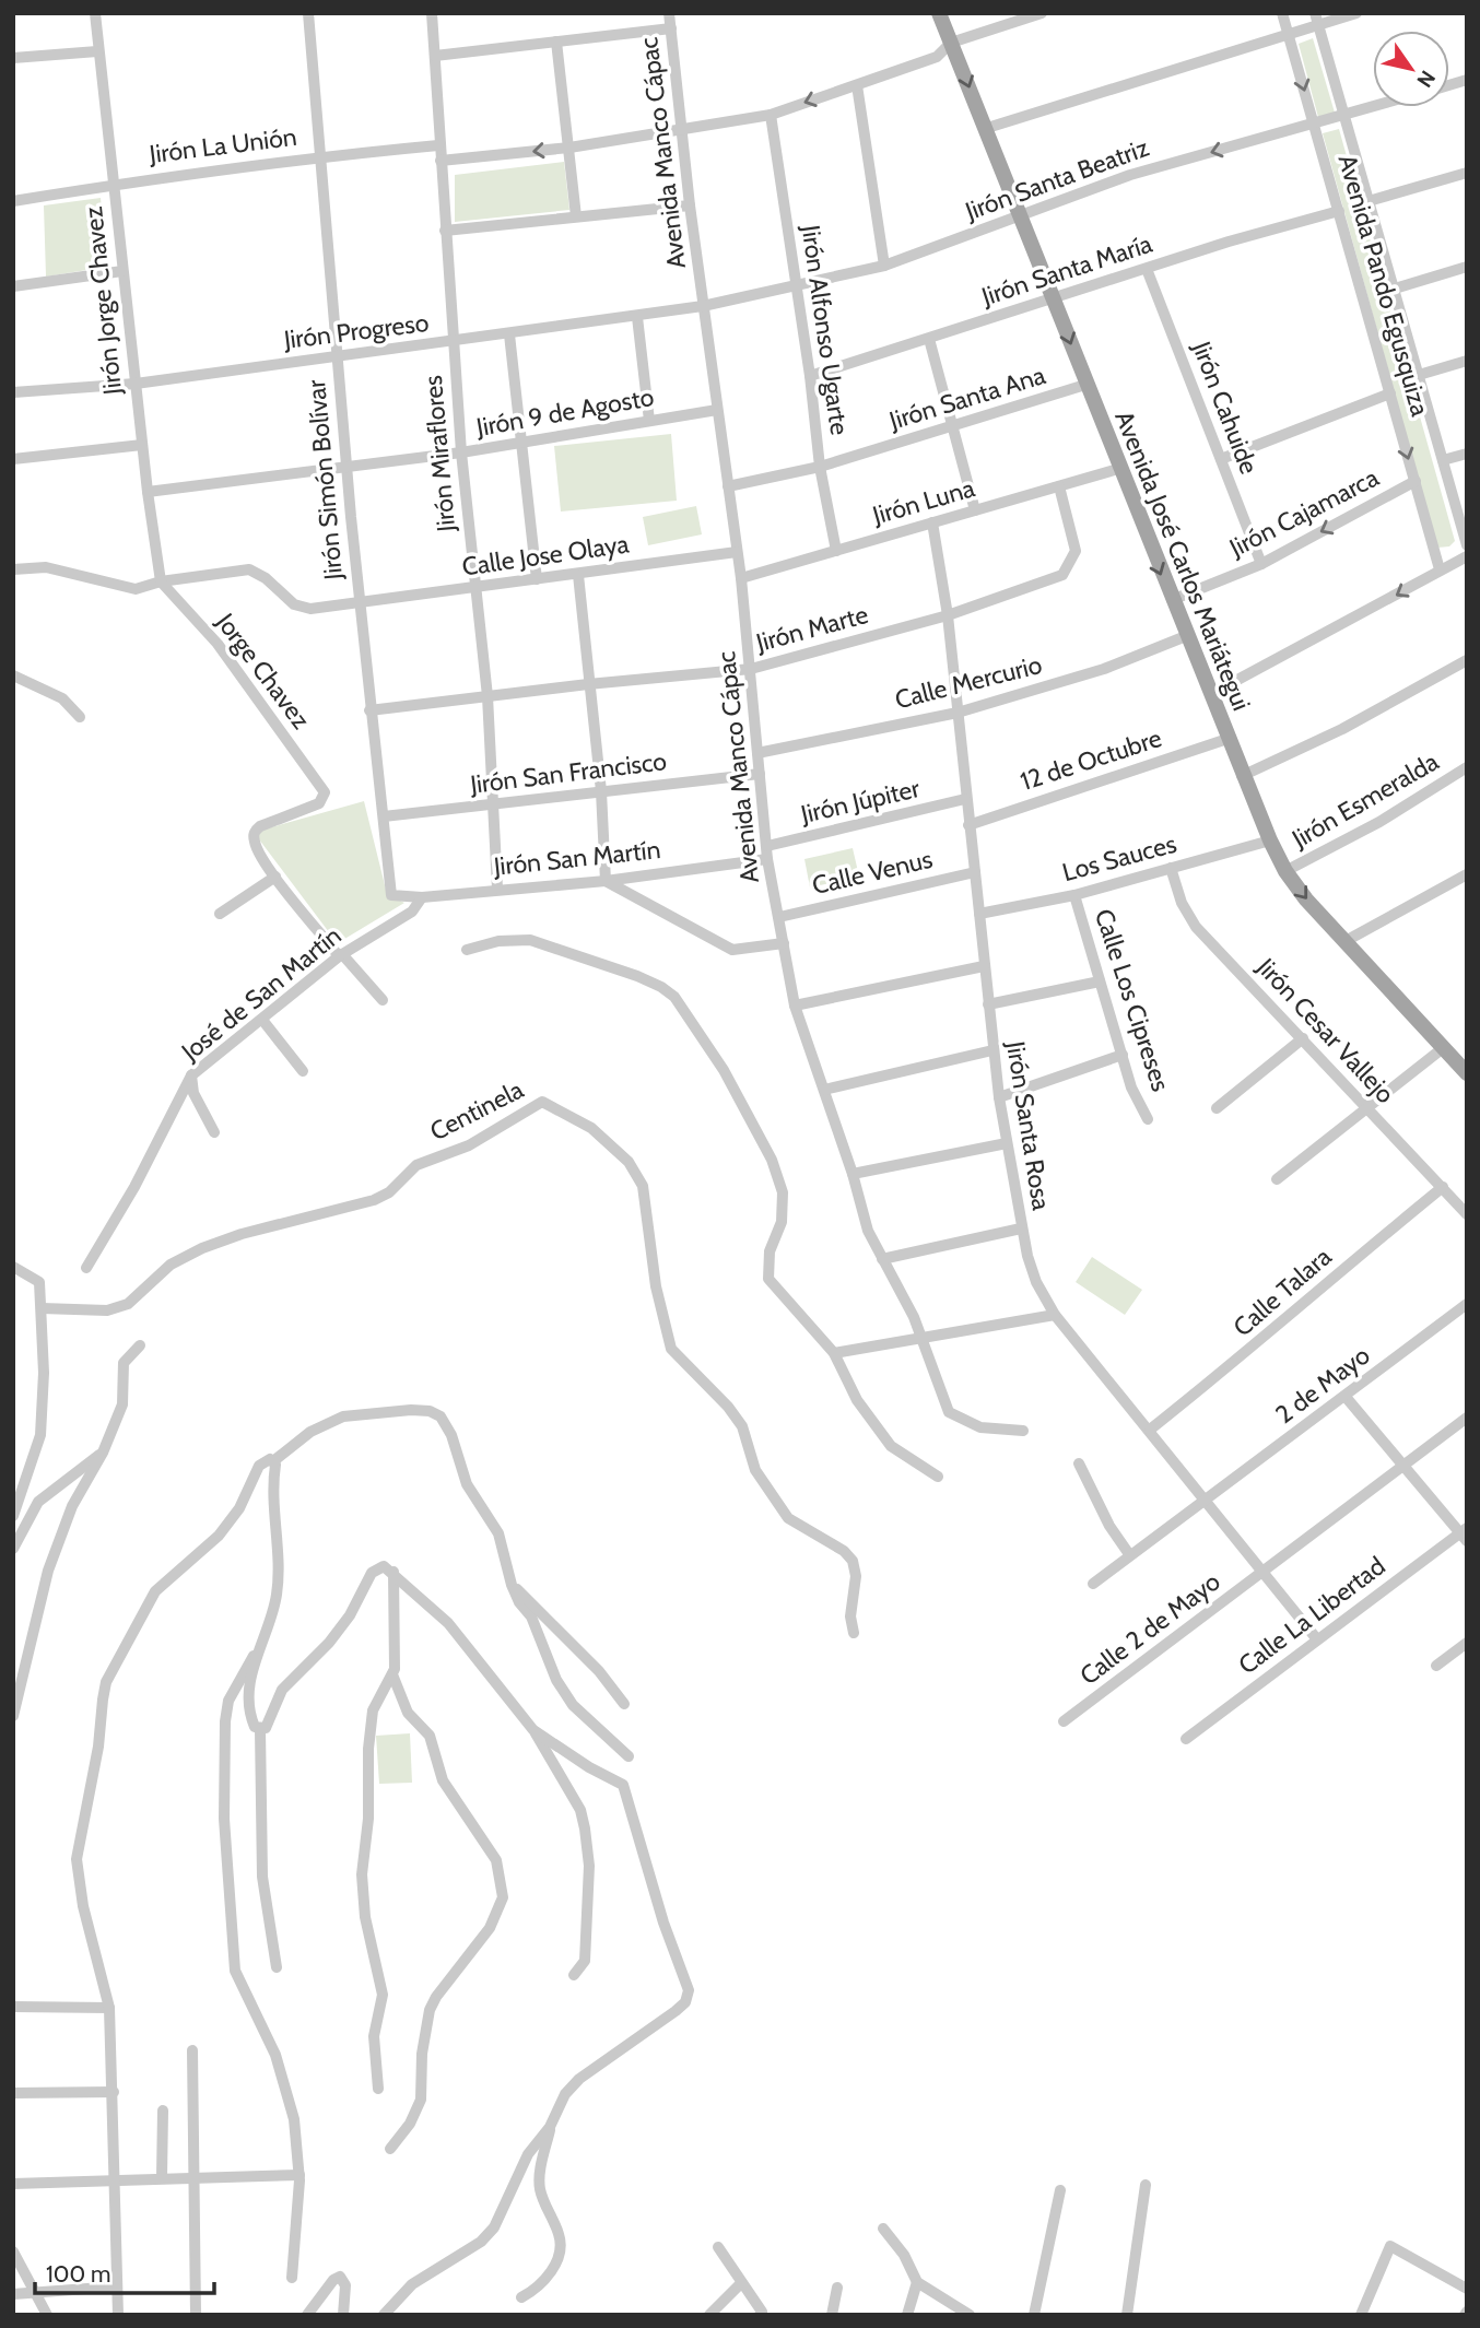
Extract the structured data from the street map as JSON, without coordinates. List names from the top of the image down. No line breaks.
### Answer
{"streets":{"main road":["Avenida José Carlos Mariátegui"],"street":["Jirón La Unión","Avenida Manco Cápac","Jirón Santa Beatriz","Jirón Santa María","Avenida Pando Egusquiza","Jirón Jorge Chavez","Jirón Alfonso Ugarte","Jirón Progreso","Jirón Santa Ana","Jirón Cahuide","Jirón 9 de Agosto","Jirón Miraflores","Jirón Simón Bolívar","Jirón Luna","Jirón Cajamarca","Calle Jose Olaya","Jirón Marte","Jorge Chavez","Calle Mercurio","12 de Octubre","Jirón San Francisco","Jirón Esmeralda","Jirón Júpiter","Jirón San Martín","Los Sauces","Calle Venus","José de San Martín","Calle Los Cipreses","Jirón Cesar Vallejo","Centinela","Jirón Santa Rosa","Calle Talara","2 de Mayo","Calle La Libertad","Calle 2 de Mayo"]},"crossings":[["Jirón La Unión","Jirón Jorge Chavez"],["Jirón La Unión","Jirón Miraflores"],["Jirón La Unión","Jirón Simón Bolívar"],["Avenida Manco Cápac","Jirón Santa Beatriz"],["Avenida Manco Cápac","Jirón Progreso"],["Avenida Manco Cápac","Jirón Santa Ana"],["Avenida Manco Cápac","Jirón 9 de Agosto"],["Avenida Manco Cápac","Jirón Luna"],["Avenida Manco Cápac","Calle Jose Olaya"],["Avenida Manco Cápac","Jirón Marte"],["Avenida Manco Cápac","Calle Mercurio"],["Avenida Manco Cápac","Jirón San Francisco"],["Avenida Manco Cápac","Jirón Júpiter"],["Avenida Manco Cápac","Jirón San Martín"],["Avenida Manco Cápac","Calle Venus"],["Jirón Santa Beatriz","Avenida Pando Egusquiza"],["Jirón Santa Beatriz","Jirón Alfonso Ugarte"],["Jirón Santa Beatriz","Jirón Progreso"],["Jirón Santa Beatriz","Avenida José Carlos Mariátegui"],["Jirón Santa María","Avenida Pando Egusquiza"],["Jirón Santa María","Jirón Alfonso Ugarte"],["Jirón Santa María","Jirón Cahuide"],["Jirón Santa María","Avenida José Carlos Mariátegui"],["Avenida Pando Egusquiza","Jirón Cajamarca"],["Jirón Jorge Chavez","Jirón Progreso"],["Jirón Jorge Chavez","Jirón 9 de Agosto"],["Jirón Jorge Chavez","Calle Jose Olaya"],["Jirón Jorge Chavez","Jorge Chavez"],["Jirón Alfonso Ugarte","Jirón Santa Ana"],["Jirón Alfonso Ugarte","Jirón Luna"],["Jirón Progreso","Jirón Miraflores"],["Jirón Progreso","Jirón Simón Bolívar"],["Jirón Santa Ana","Avenida José Carlos Mariátegui"],["Jirón Cahuide","Jirón Cajamarca"],["Jirón 9 de Agosto","Jirón Miraflores"],["Jirón 9 de Agosto","Jirón Simón Bolívar"],["Jirón Miraflores","Calle Jose Olaya"],["Jirón Miraflores","Jirón Marte"],["Jirón Miraflores","Jirón San Francisco"],["Jirón Miraflores","Jirón San Martín"],["Jirón Simón Bolívar","Calle Jose Olaya"],["Jirón Simón Bolívar","Jirón Marte"],["Jirón Simón Bolívar","Jirón San Francisco"],["Jirón Simón Bolívar","Jirón San Martín"],["Jirón Luna","Avenida José Carlos Mariátegui"],["Jirón Luna","Jirón Marte"],["Jirón Luna","Jirón Santa Rosa"],["Jirón Cajamarca","Avenida José Carlos Mariátegui"],["Calle Jose Olaya","Jorge Chavez"],["Avenida José Carlos Mariátegui","Calle Mercurio"],["Avenida José Carlos Mariátegui","12 de Octubre"],["Avenida José Carlos Mariátegui","Jirón Esmeralda"],["Avenida José Carlos Mariátegui","Los Sauces"],["Jirón Marte","Jirón Santa Rosa"],["Calle Mercurio","Jirón Santa Rosa"],["12 de Octubre","Jirón Santa Rosa"],["Jirón Júpiter","Jirón San Martín"],["Jirón Júpiter","Jirón Santa Rosa"],["Jirón San Martín","José de San Martín"],["Los Sauces","Calle Los Cipreses"],["Los Sauces","Jirón Cesar Vallejo"],["Los Sauces","Jirón Santa Rosa"],["Calle Venus","Jirón Santa Rosa"],["Jirón Cesar Vallejo","Calle Talara"],["Jirón Santa Rosa","Calle Talara"],["Jirón Santa Rosa","2 de Mayo"],["Jirón Santa Rosa","Calle La Libertad"],["Jirón Santa Rosa","Calle 2 de Mayo"]],"scale_bar":"100 m","north":"bottom right"}
